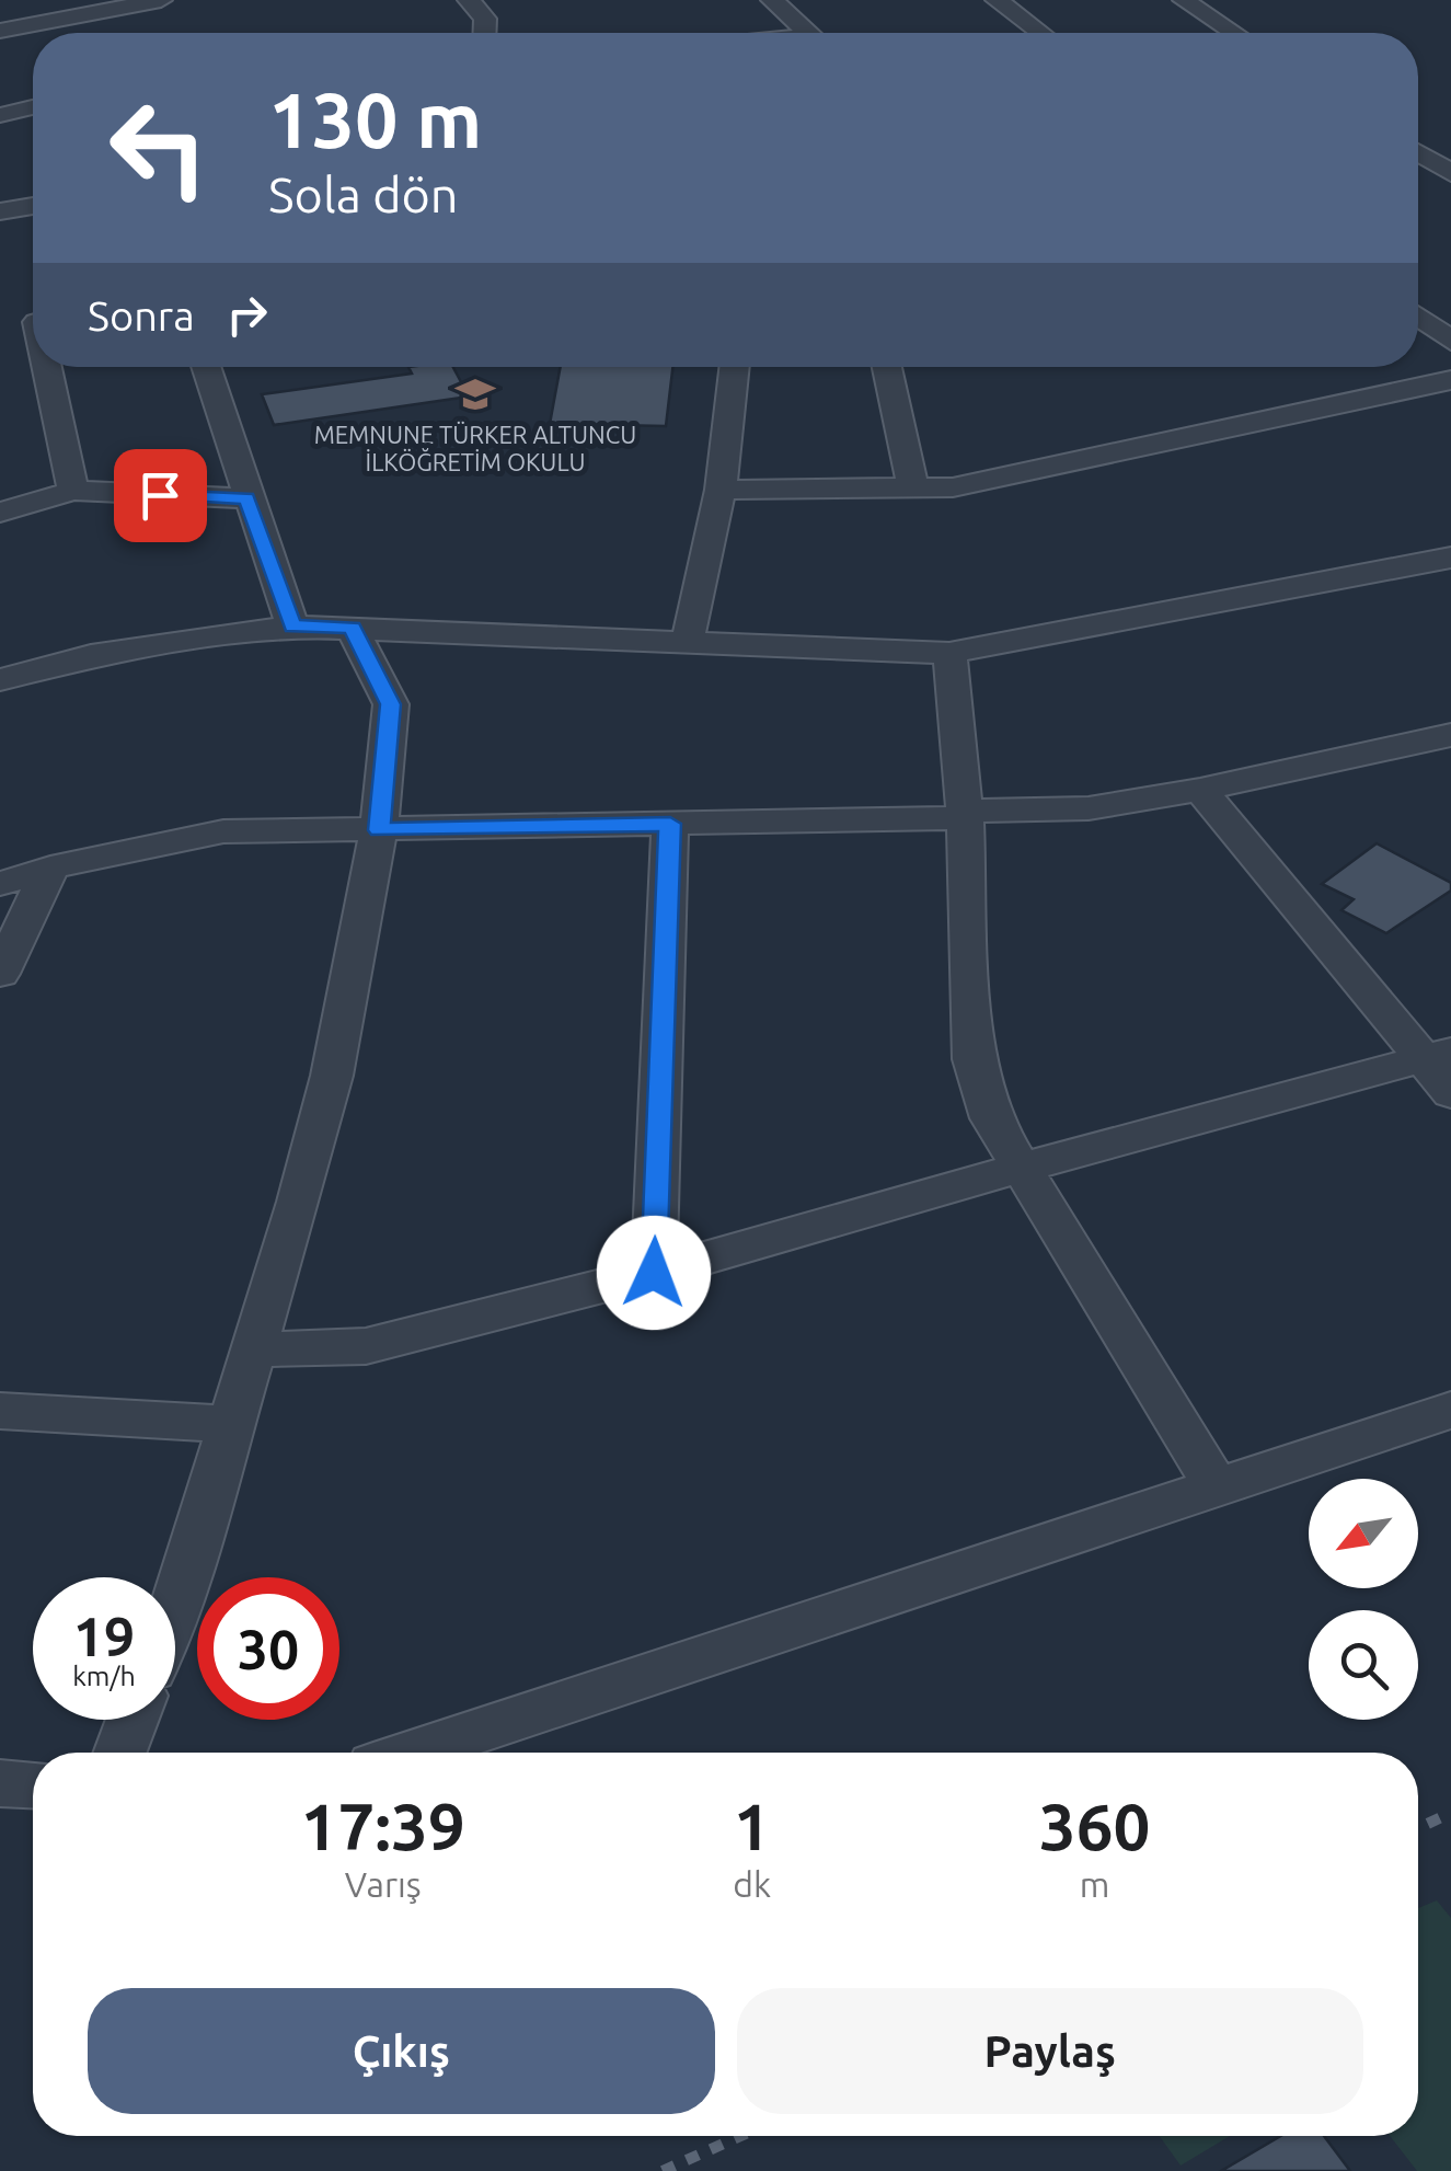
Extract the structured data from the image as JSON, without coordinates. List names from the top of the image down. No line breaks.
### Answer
{"places":{"school or university":["MEMNUNE TÜRKER ALTUNCU İLKÖĞRETİM OKULU"]},"north":"bottom left","page":{"turn":["130 m","Sola dön"],"then":"Sonra","speed":"19 km/h","limit":"30","eta":["17:39","Varış","1","dk","360","m"],"buttons":["Çıkış","Paylaş"]}}
